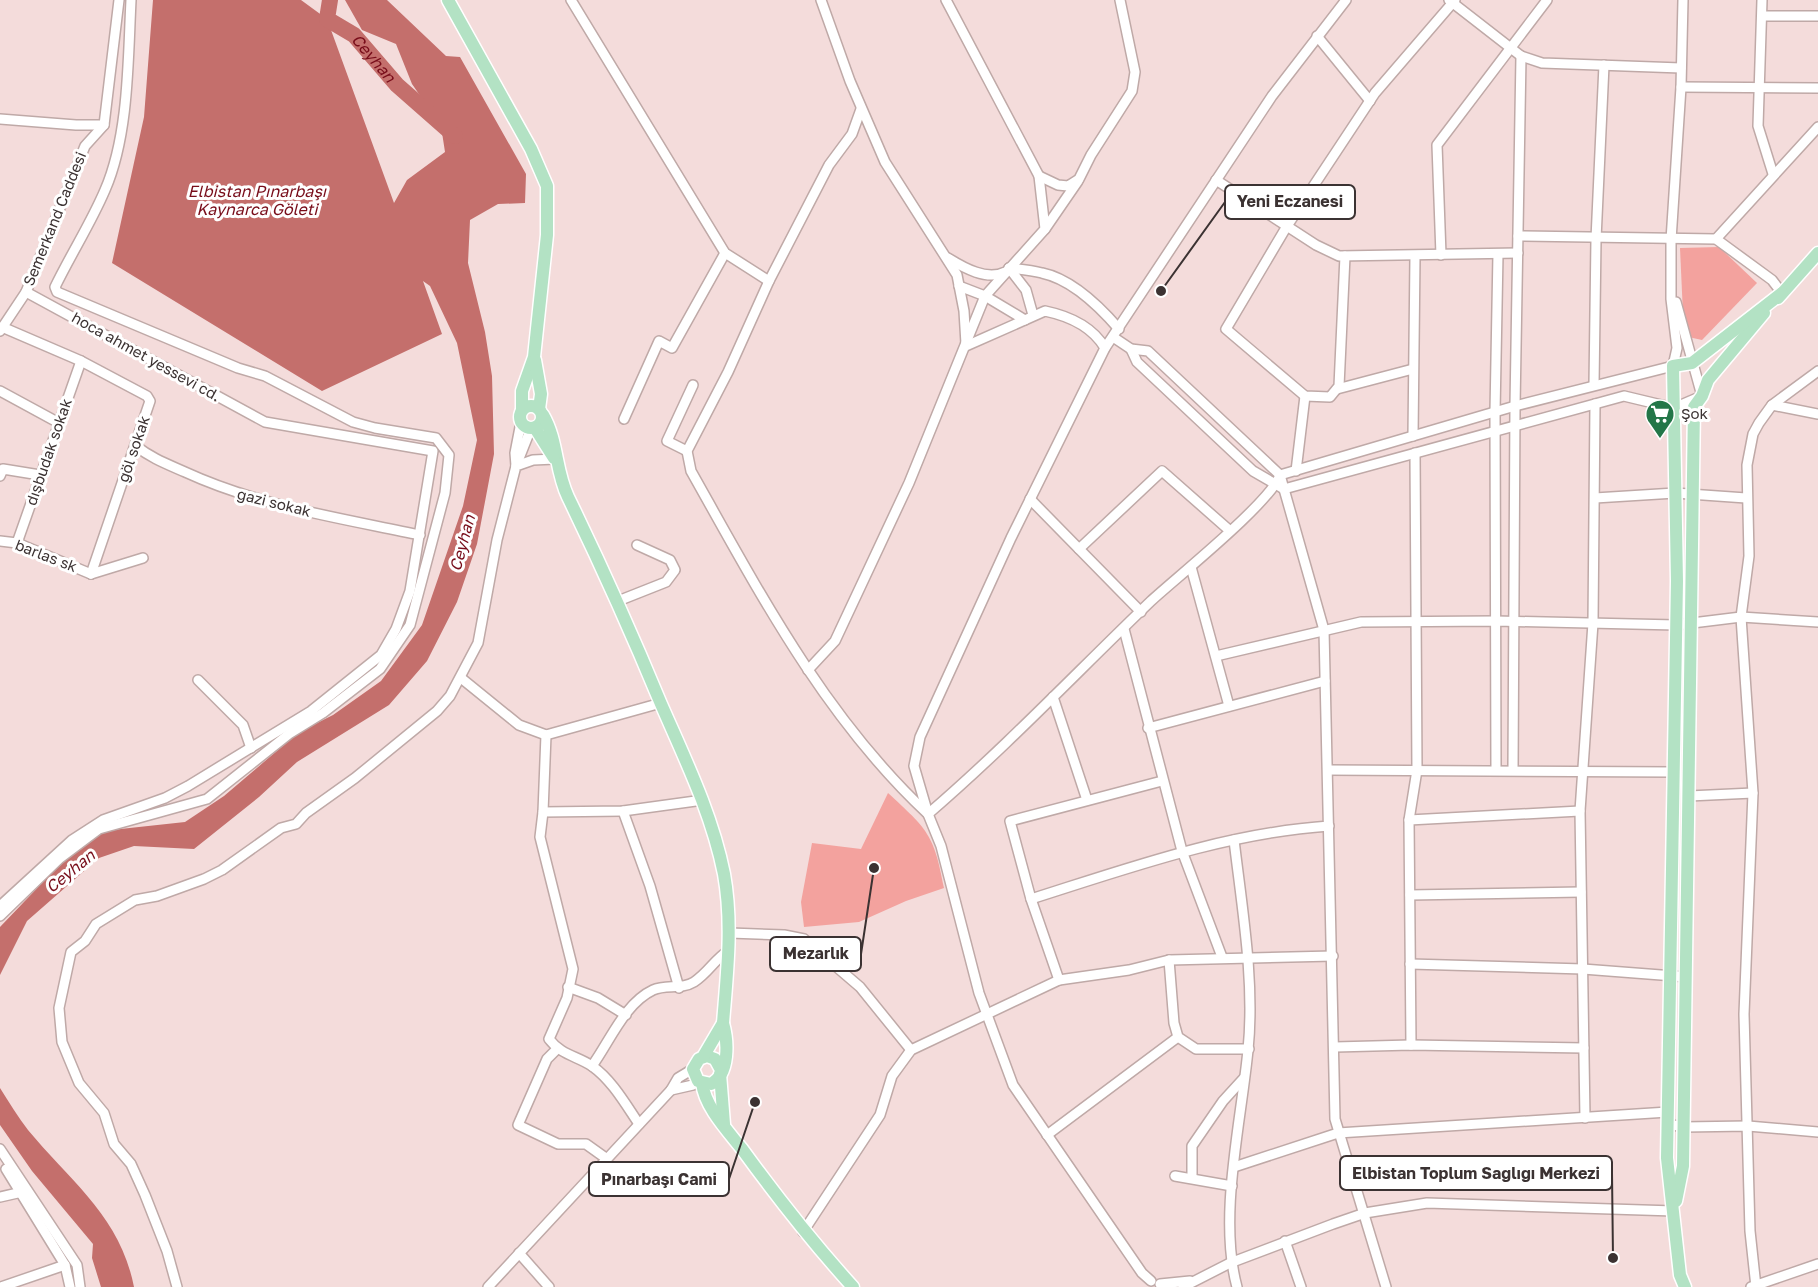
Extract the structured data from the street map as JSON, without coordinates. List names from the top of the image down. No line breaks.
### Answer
{"streets":{"street":["Semerkand Caddesi","hoca ahmet yessevi cd.","göl sokak","dışbudak sokak","gazi sokak","barlas sk"]},"crossings":[["Semerkand Caddesi","hoca ahmet yessevi cd."],["hoca ahmet yessevi cd.","gazi sokak"],["göl sokak","dışbudak sokak"],["göl sokak","gazi sokak"],["göl sokak","barlas sk"],["dışbudak sokak","barlas sk"]],"water":["Ceyhan","Elbistan Pınarbaşı Kaynarca Göleti"],"places":{"other":["Yeni Eczanesi","Mezarlık","Pınarbaşı Cami","Elbistan Toplum Saglıgı Merkezi"],"supermarket":["Şok"]}}
